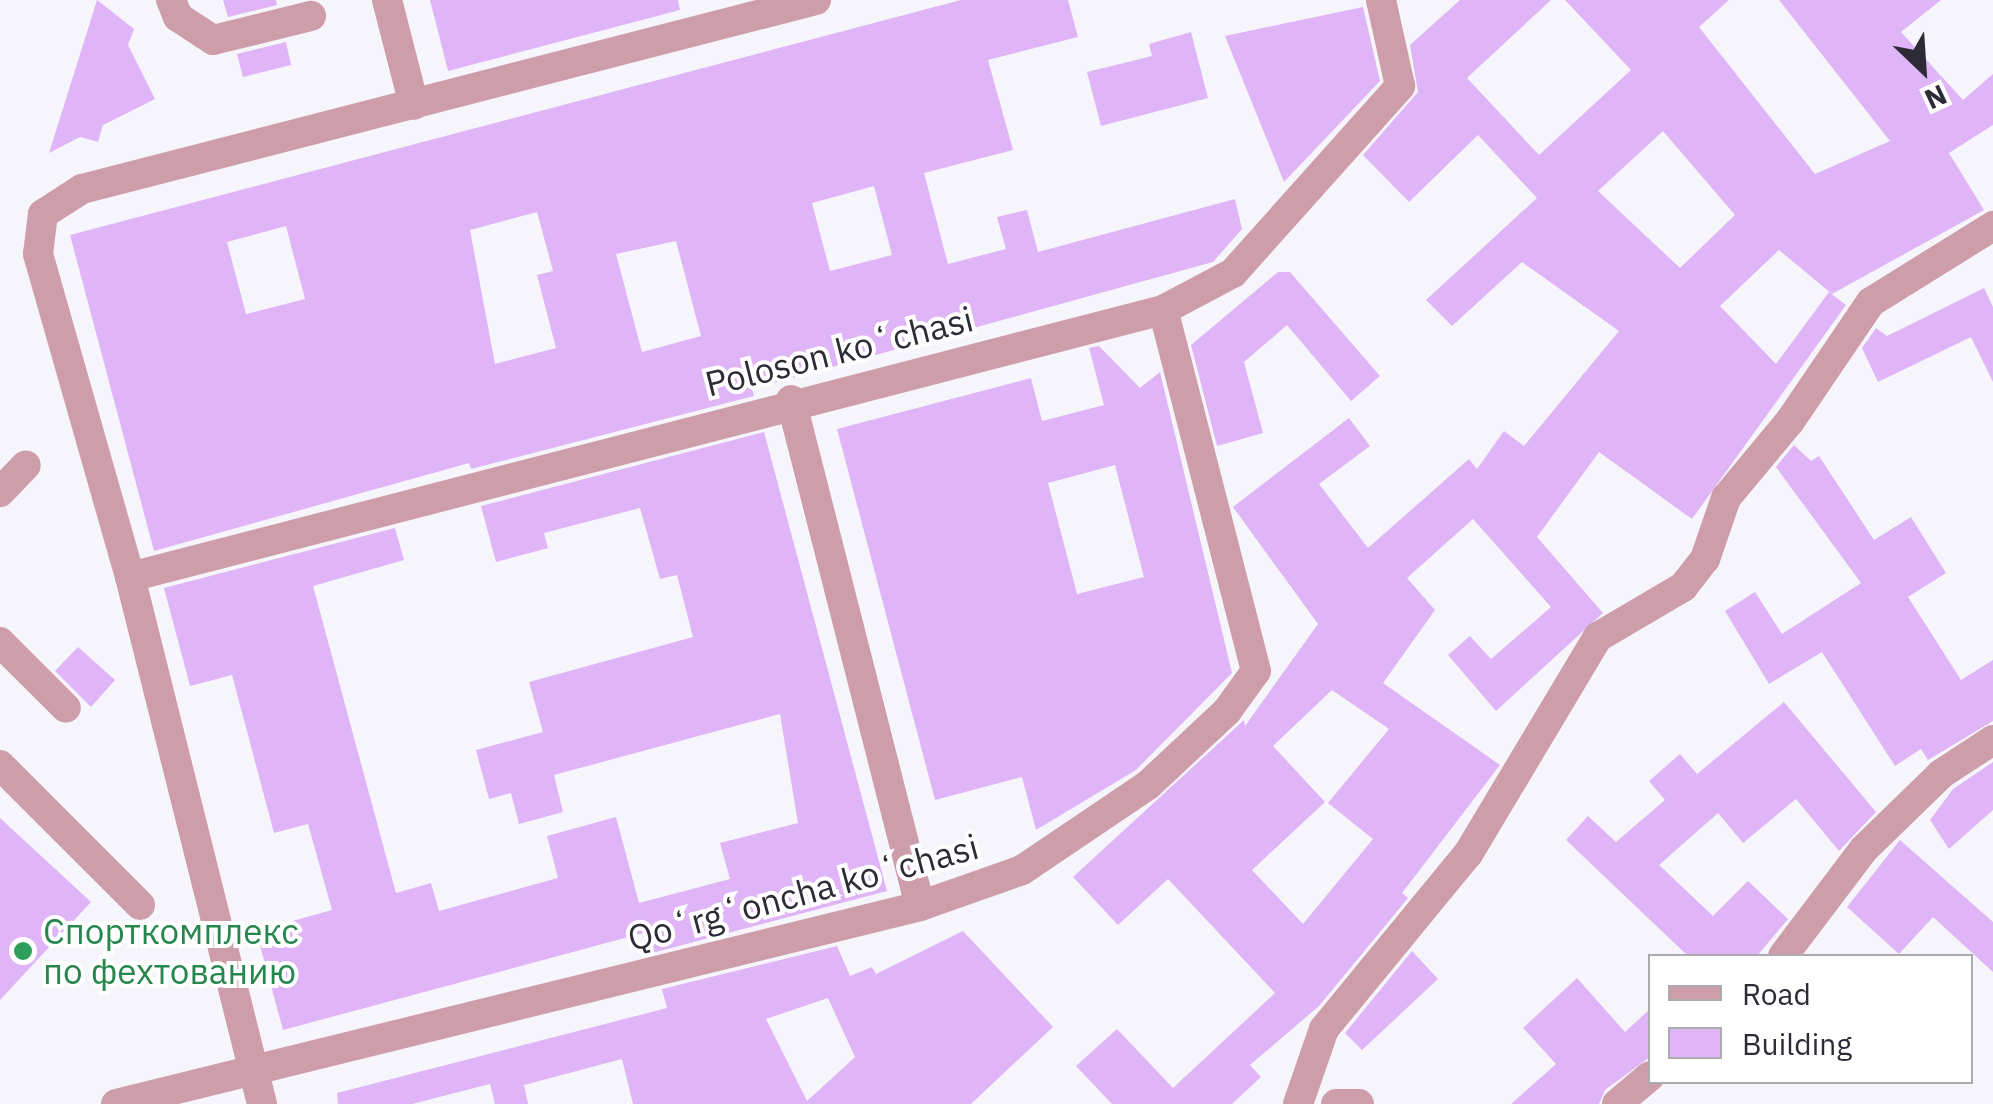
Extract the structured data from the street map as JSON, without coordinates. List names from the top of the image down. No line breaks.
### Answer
{"streets":{"street":["Poloson koʻchasi","Qoʻrgʻoncha koʻchasi"]},"crossings":[["Poloson koʻchasi","Qoʻrgʻoncha koʻchasi"]],"places":["Спорткомплекс по фехтованию"],"legend":["Road","Building"],"north":"bottom right"}
